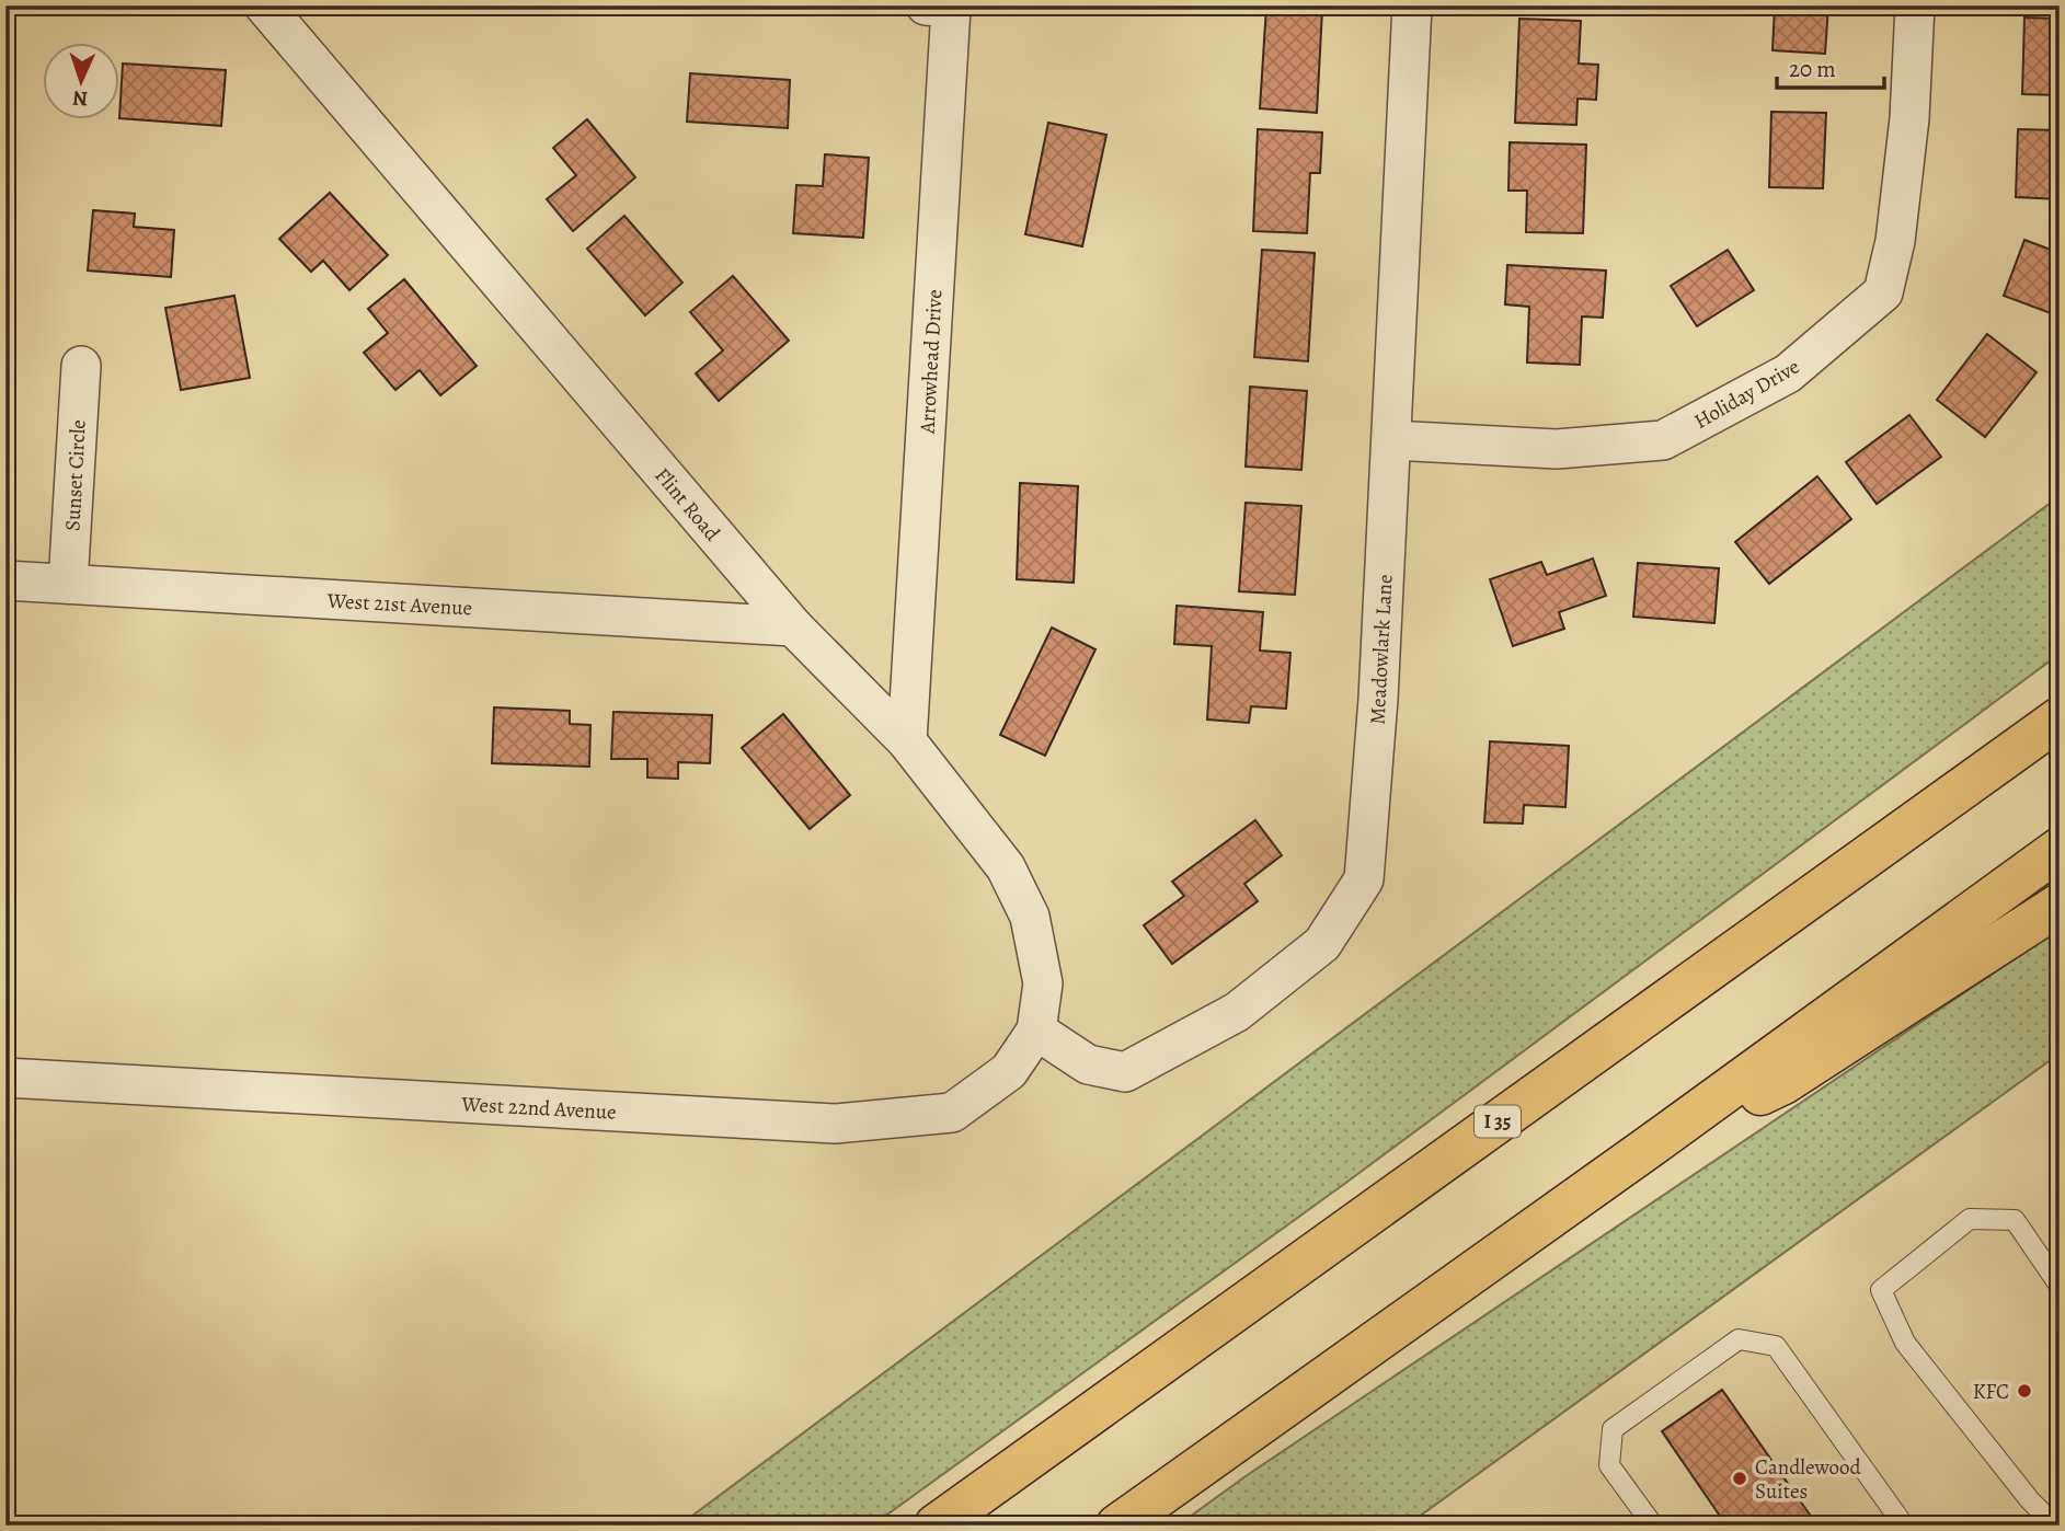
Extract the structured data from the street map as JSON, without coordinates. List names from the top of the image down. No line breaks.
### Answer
{"streets":{"highway":["I 35"],"street":["Arrowhead Drive","Holiday Drive","Sunset Circle","Flint Road","West 21st Avenue","Meadowlark Lane","West 22nd Avenue"]},"crossings":[["Arrowhead Drive","Flint Road"],["Holiday Drive","Meadowlark Lane"],["Sunset Circle","West 21st Avenue"],["Flint Road","West 21st Avenue"],["Flint Road","Meadowlark Lane"],["Flint Road","West 22nd Avenue"],["Meadowlark Lane","West 22nd Avenue"]],"places":["KFC","Candlewood Suites"],"scale_bar":"20 m","north":"bottom"}
